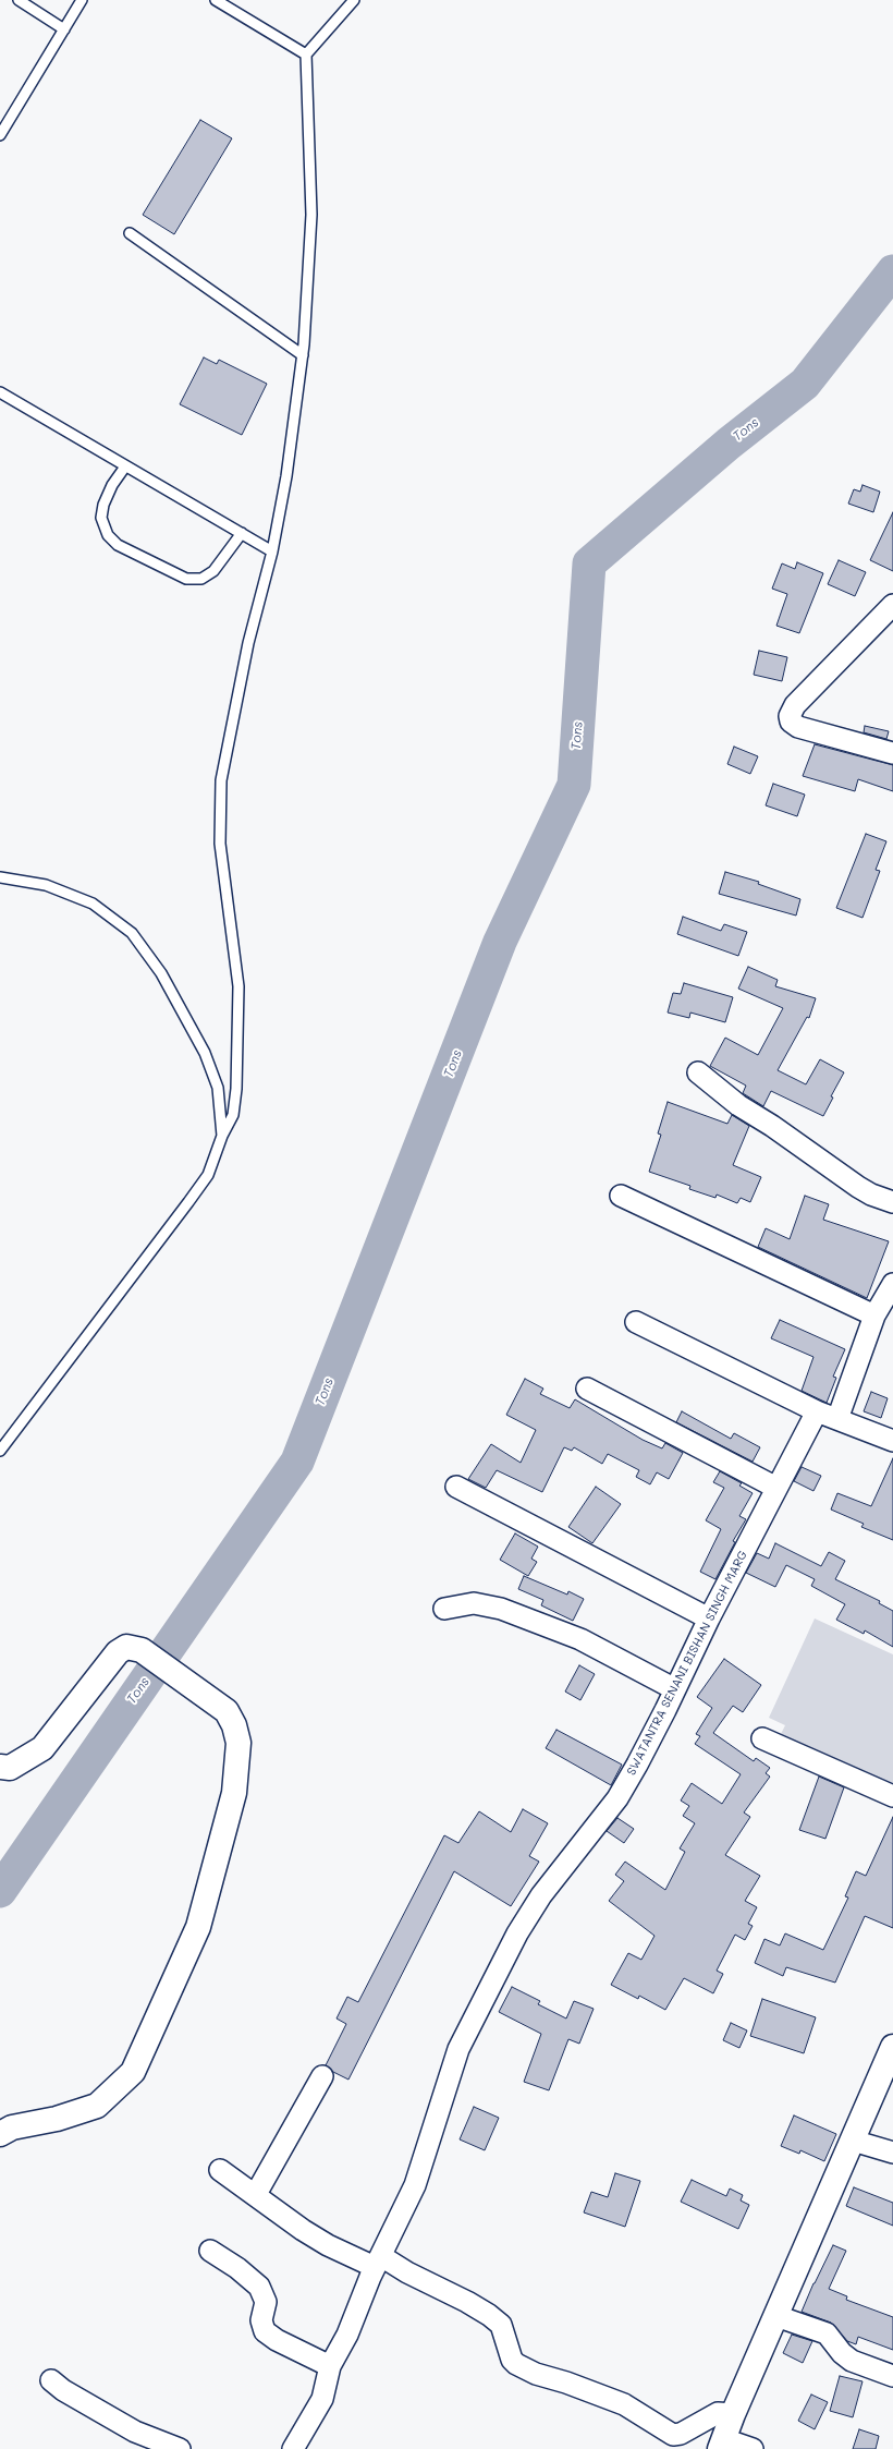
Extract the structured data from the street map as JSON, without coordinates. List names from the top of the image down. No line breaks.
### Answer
{"streets":{"street":["SWATANTRA SENANI BISHAN SINGH MARG"]},"water":["Tons"]}
